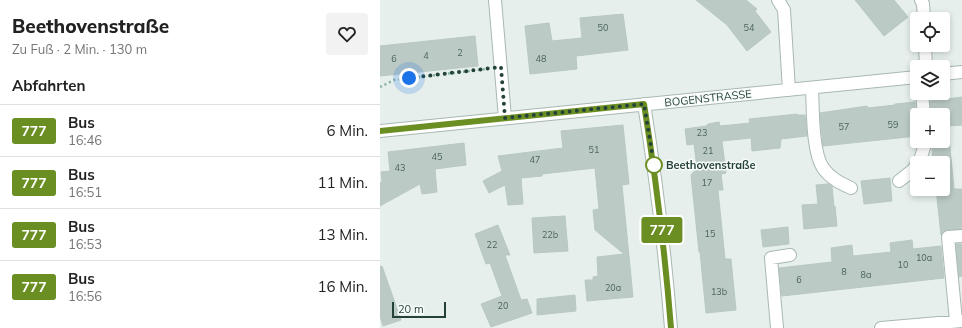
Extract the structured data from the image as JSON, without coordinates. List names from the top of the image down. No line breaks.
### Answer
{"streets":{"street":["BOGENSTRASSE"]},"places":["Beethovenstraße"],"lines":["bus line 777"],"house_numbers":["50","54","2","4","6","48","59","57","23","51","21","45","47","43","17","15","22b","22","10a","10","8","8a","6","20a","13b","20"],"scale_bar":"20 m","page":{"heading":[["Beethovenstraße","Zu Fuß · 2 Min. · 130 m"],"Abfahrten"],"on_map":"777","map_buttons":["+","−"],"list":[{"mark":"777","name":"Bus","note":"16:46","value":"6 Min."},{"mark":"777","name":"Bus","note":"16:51","value":"11 Min."},{"mark":"777","name":"Bus","note":"16:53","value":"13 Min."},{"mark":"777","name":"Bus","note":"16:56","value":"16 Min."}],"scale":"20 m"}}
